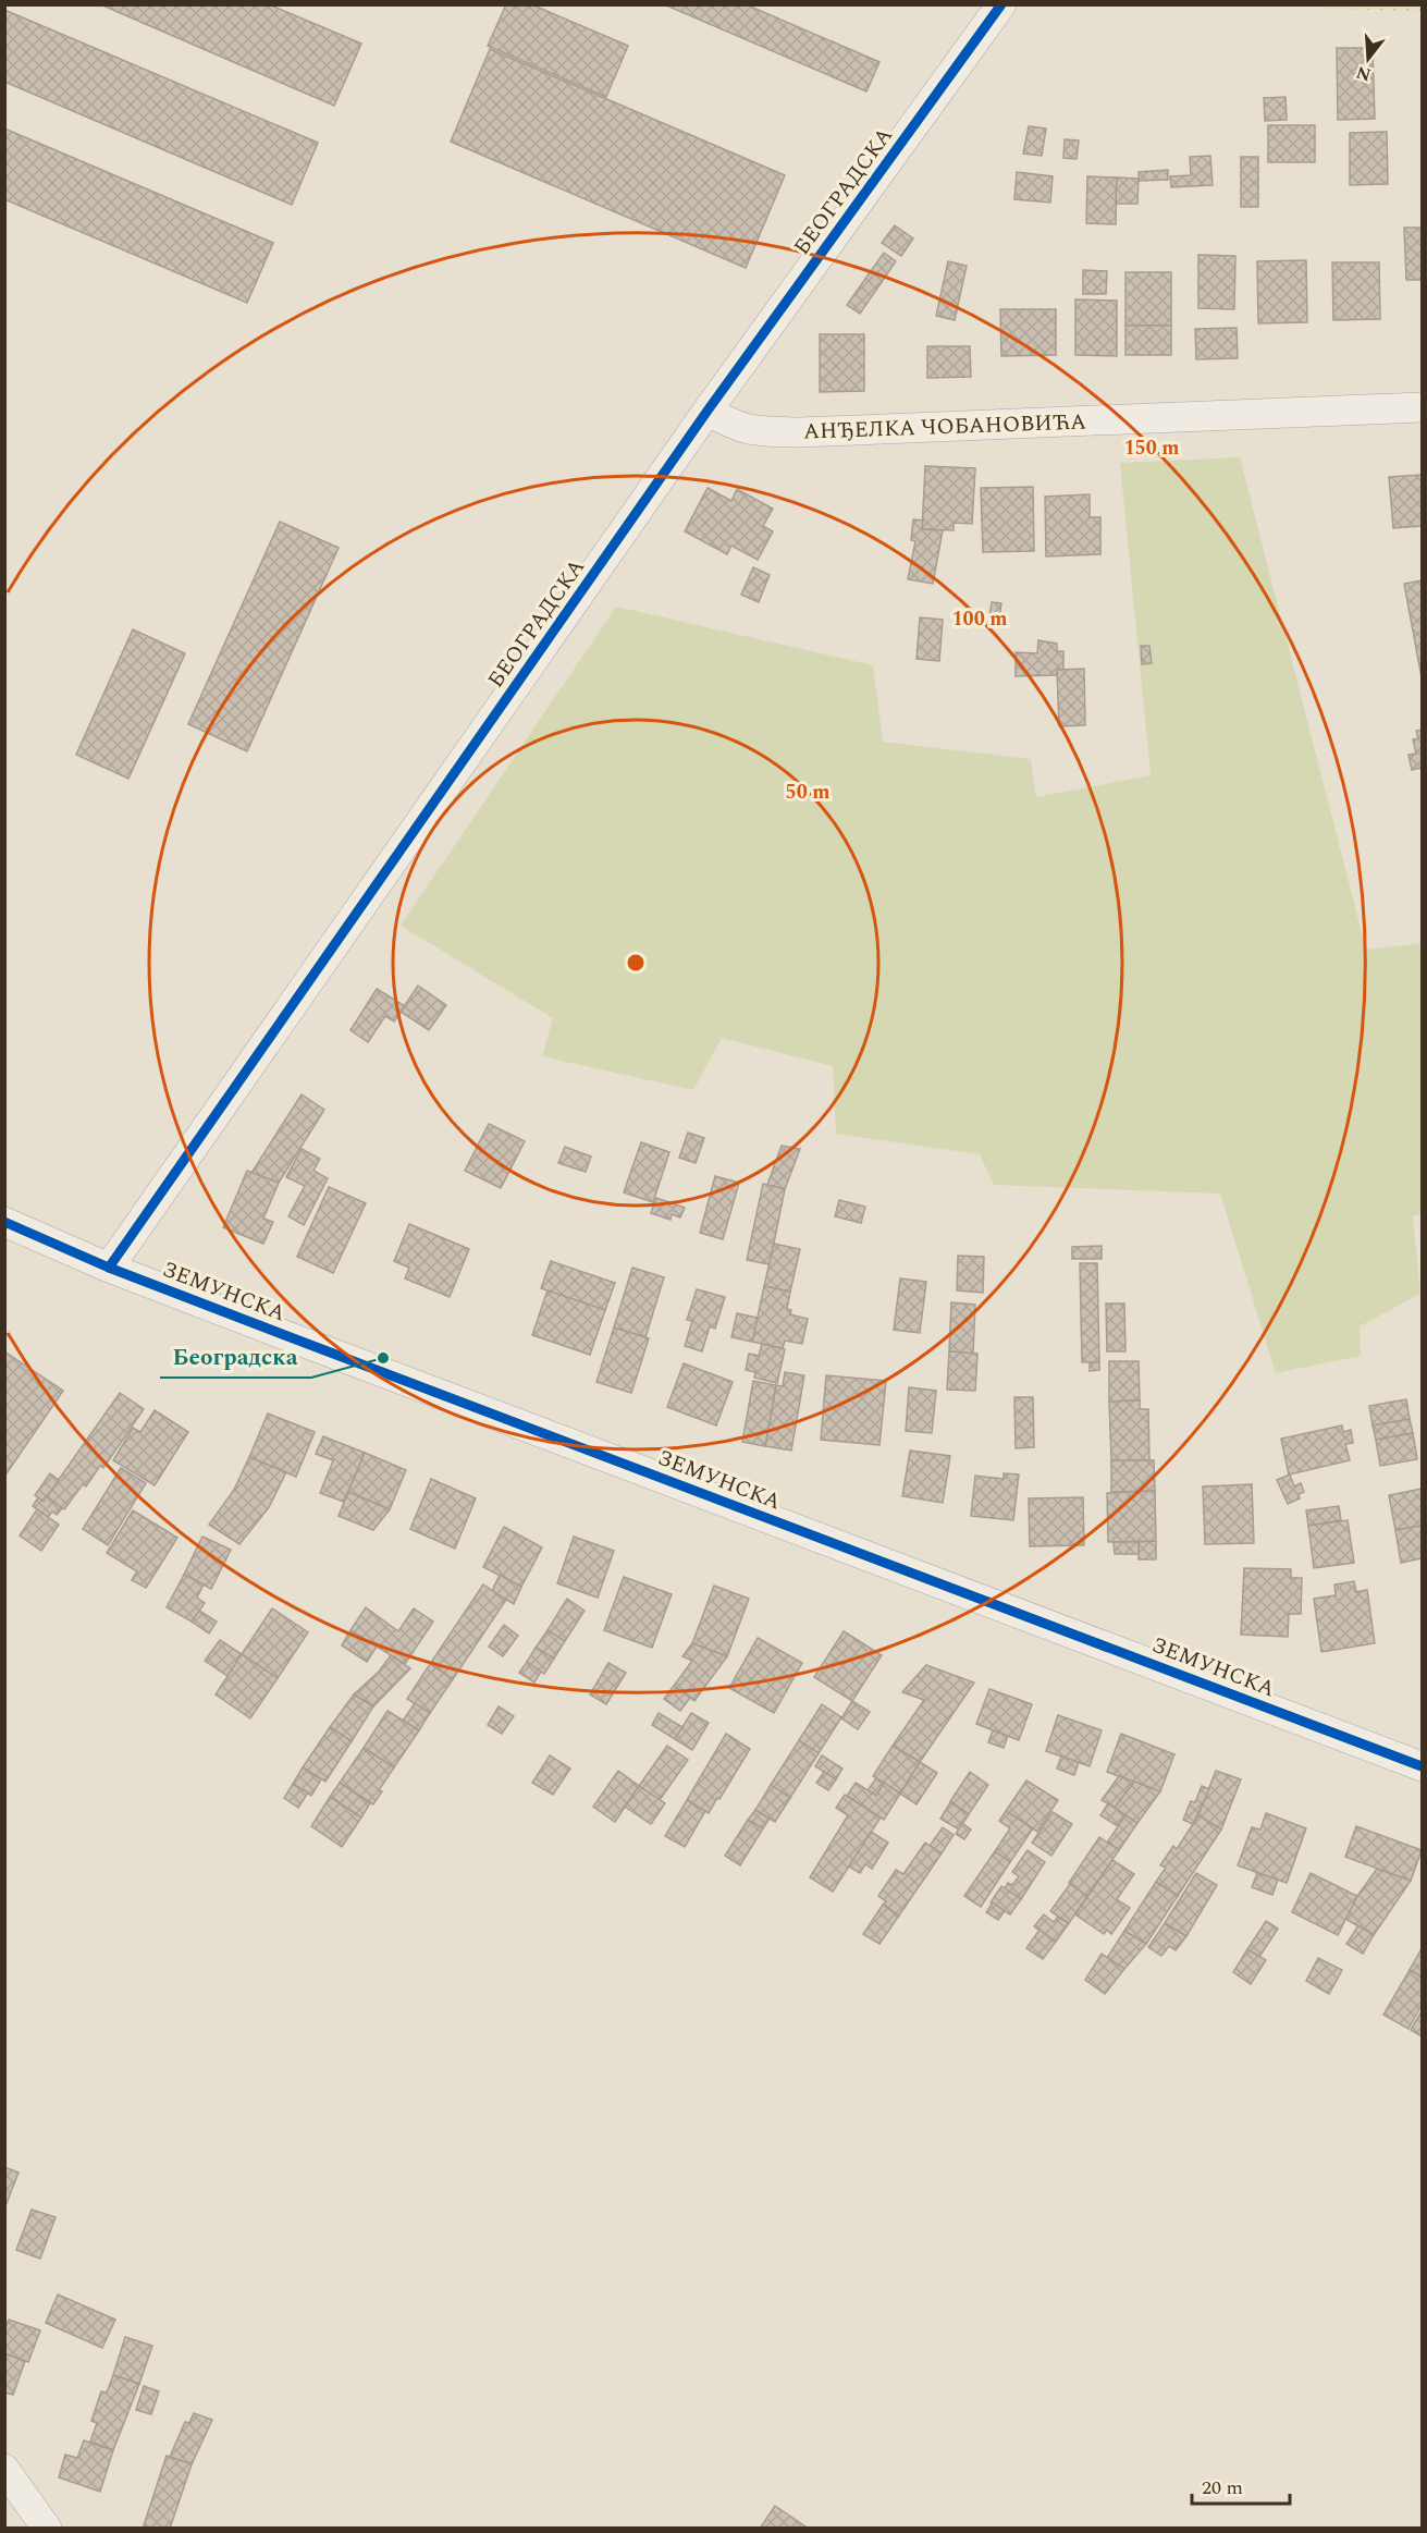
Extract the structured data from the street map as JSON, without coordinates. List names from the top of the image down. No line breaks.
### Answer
{"streets":{"street":["БЕОГРАДСКА","АНЂЕЛКА ЧОБАНОВИЋА","ЗЕМУНСКА"]},"crossings":[["БЕОГРАДСКА","АНЂЕЛКА ЧОБАНОВИЋА"],["БЕОГРАДСКА","ЗЕМУНСКА"]],"places":["Београдска"],"scale_bar":"20 m","north":"bottom","rings":["150 m","100 m","50 m"]}
